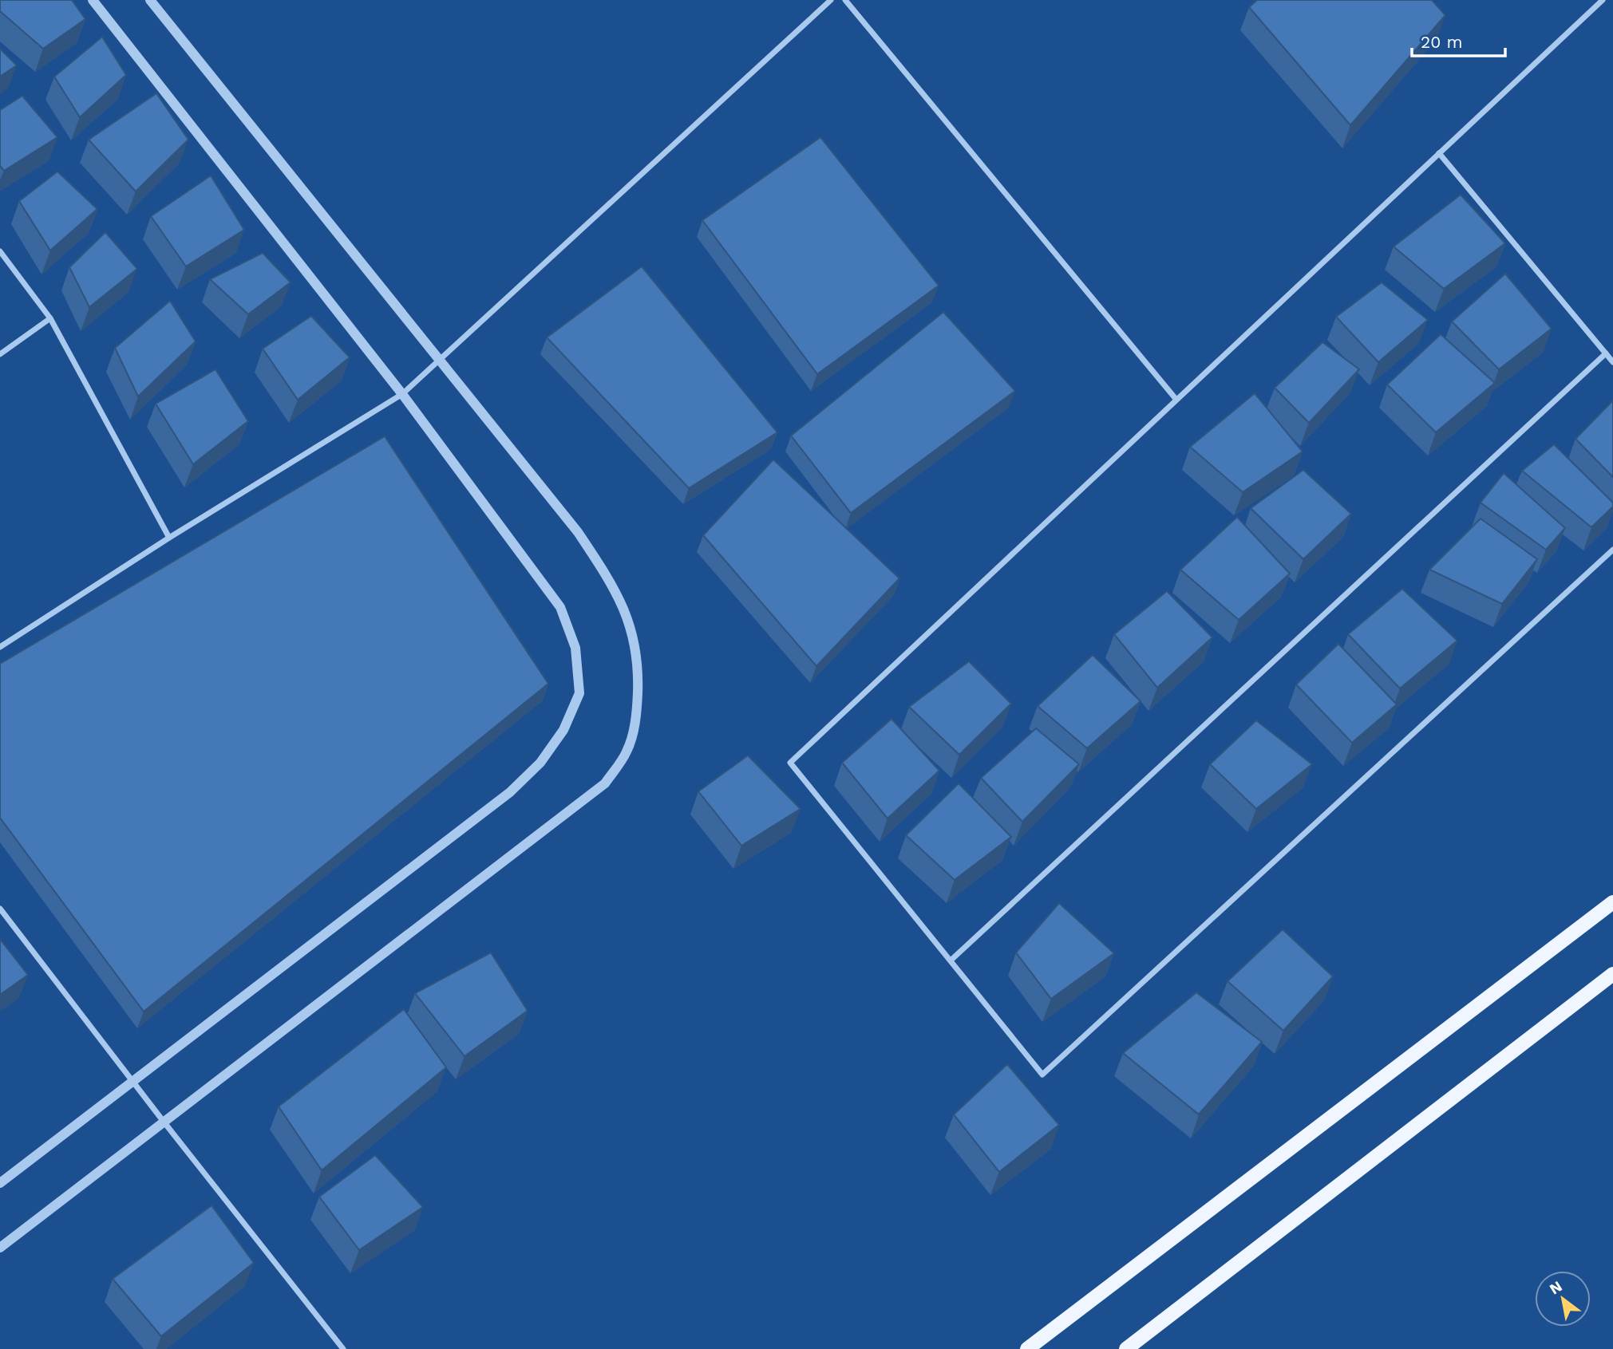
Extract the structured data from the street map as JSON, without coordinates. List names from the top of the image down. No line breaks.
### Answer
{"scale_bar":"20 m","north":"top left"}
